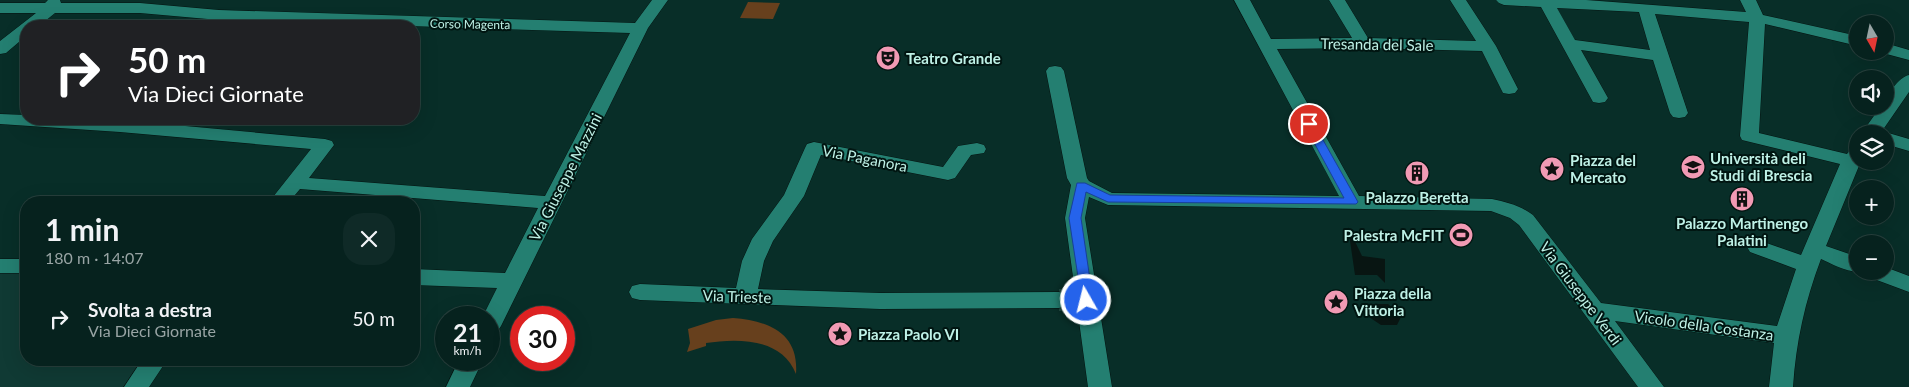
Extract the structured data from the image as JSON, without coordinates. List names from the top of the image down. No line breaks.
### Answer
{"streets":{"street":["Corso Magenta","Tresanda del Sale","Via Paganora","Via Giuseppe Mazzini","Via Giuseppe Verdi","Via Trieste","Vicolo della Costanza"]},"crossings":[["Corso Magenta","Via Giuseppe Mazzini"],["Via Paganora","Via Trieste"],["Via Giuseppe Verdi","Vicolo della Costanza"]],"places":{"theatre":["Teatro Grande"],"school or university":["Università deli Studi di Brescia"],"place":["Piazza del Mercato","Piazza della Vittoria","Piazza Paolo VI"],"building":["Palazzo Beretta","Palazzo Martinengo Palatini"],"sports":["Palestra McFIT"]},"north":"bottom","page":{"map_buttons":["+","−"],"turn":["50 m","Via Dieci Giornate"],"heading":["1 min","180 m · 14:07"],"list":[{"name":"Svolta a destra","note":"Via Dieci Giornate","value":"50 m"}],"speed":"21 km/h","limit":"30"}}
